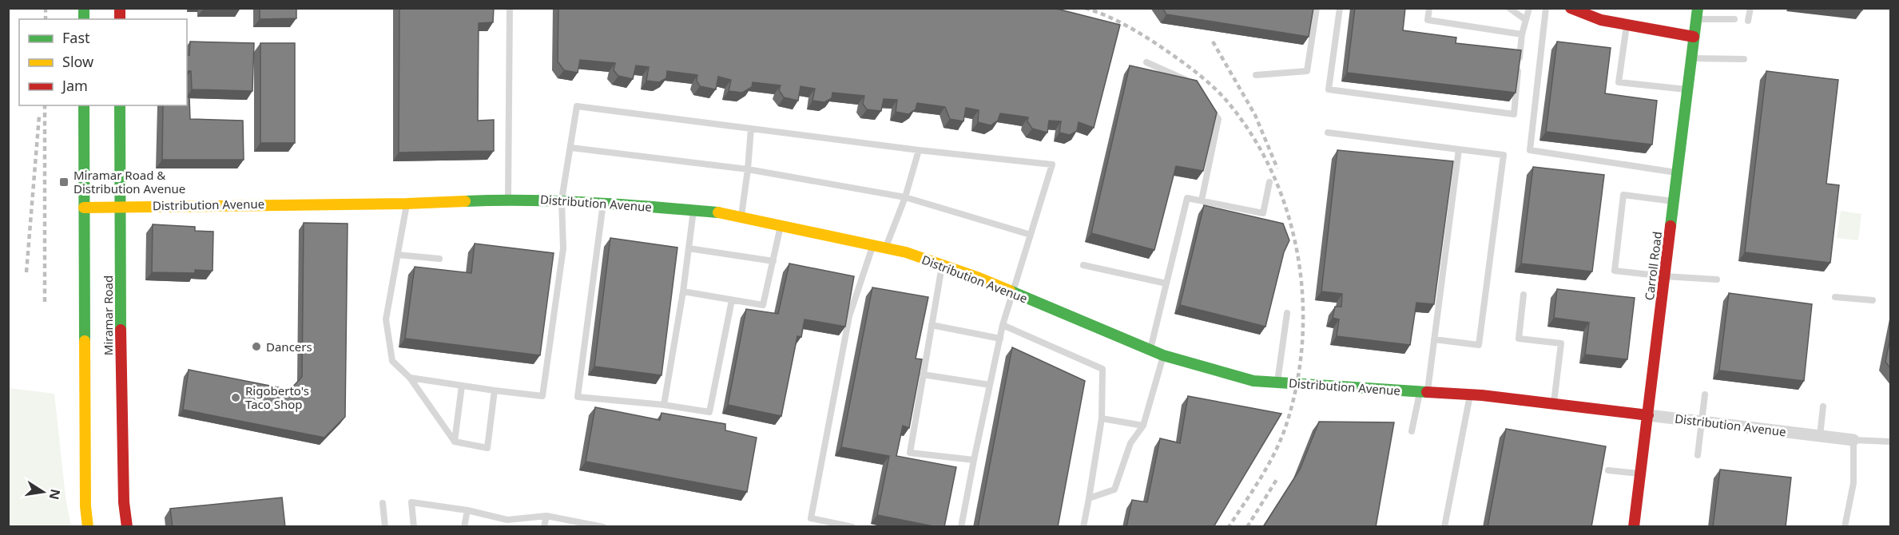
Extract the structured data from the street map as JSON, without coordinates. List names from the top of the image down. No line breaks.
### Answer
{"streets":{"street":["Distribution Avenue","Carroll Road","Miramar Road"]},"crossings":[["Distribution Avenue","Carroll Road"],["Distribution Avenue","Miramar Road"]],"places":{"transit":["Miramar Road & Distribution Avenue"],"other":["Dancers","Rigoberto's Taco Shop"]},"legend":["Fast","Slow","Jam"],"north":"right"}
